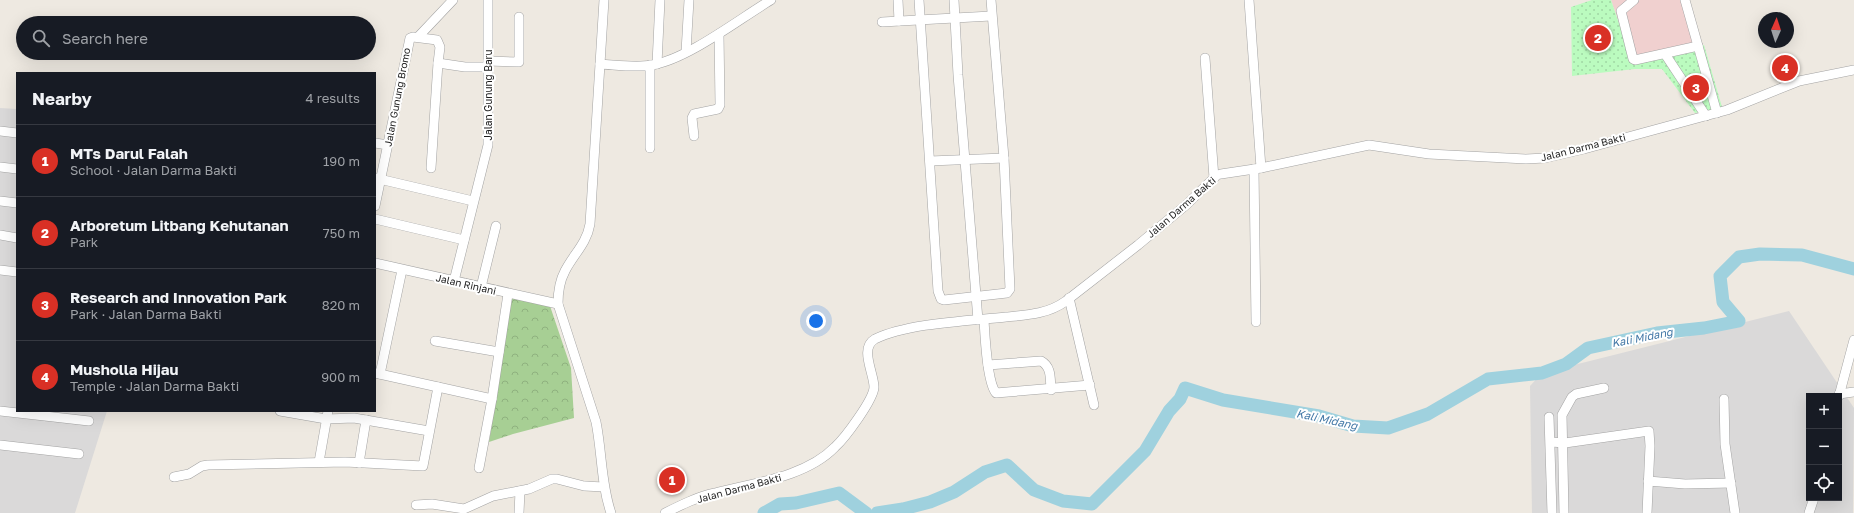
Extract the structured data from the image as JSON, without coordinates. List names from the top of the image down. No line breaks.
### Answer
{"streets":{"street":["Jalan Gunung Baru","Jalan Gunung Bromo","Jalan Darma Bakti","Jalan Rinjani"]},"crossings":[["Jalan Gunung Baru","Jalan Rinjani"]],"water":["Kali Midang"],"north":"top","page":{"search":"Search here","pins":["2","4","3","1"],"heading":["Nearby","4 results"],"list":[{"mark":"1","name":"MTs Darul Falah","note":"School · Jalan Darma Bakti","value":"190 m"},{"mark":"2","name":"Arboretum Litbang Kehutanan","note":"Park","value":"750 m"},{"mark":"3","name":"Research and Innovation Park","note":"Park · Jalan Darma Bakti","value":"820 m"},{"mark":"4","name":"Musholla Hijau","note":"Temple · Jalan Darma Bakti","value":"900 m"}],"map_buttons":["+","−"]}}
